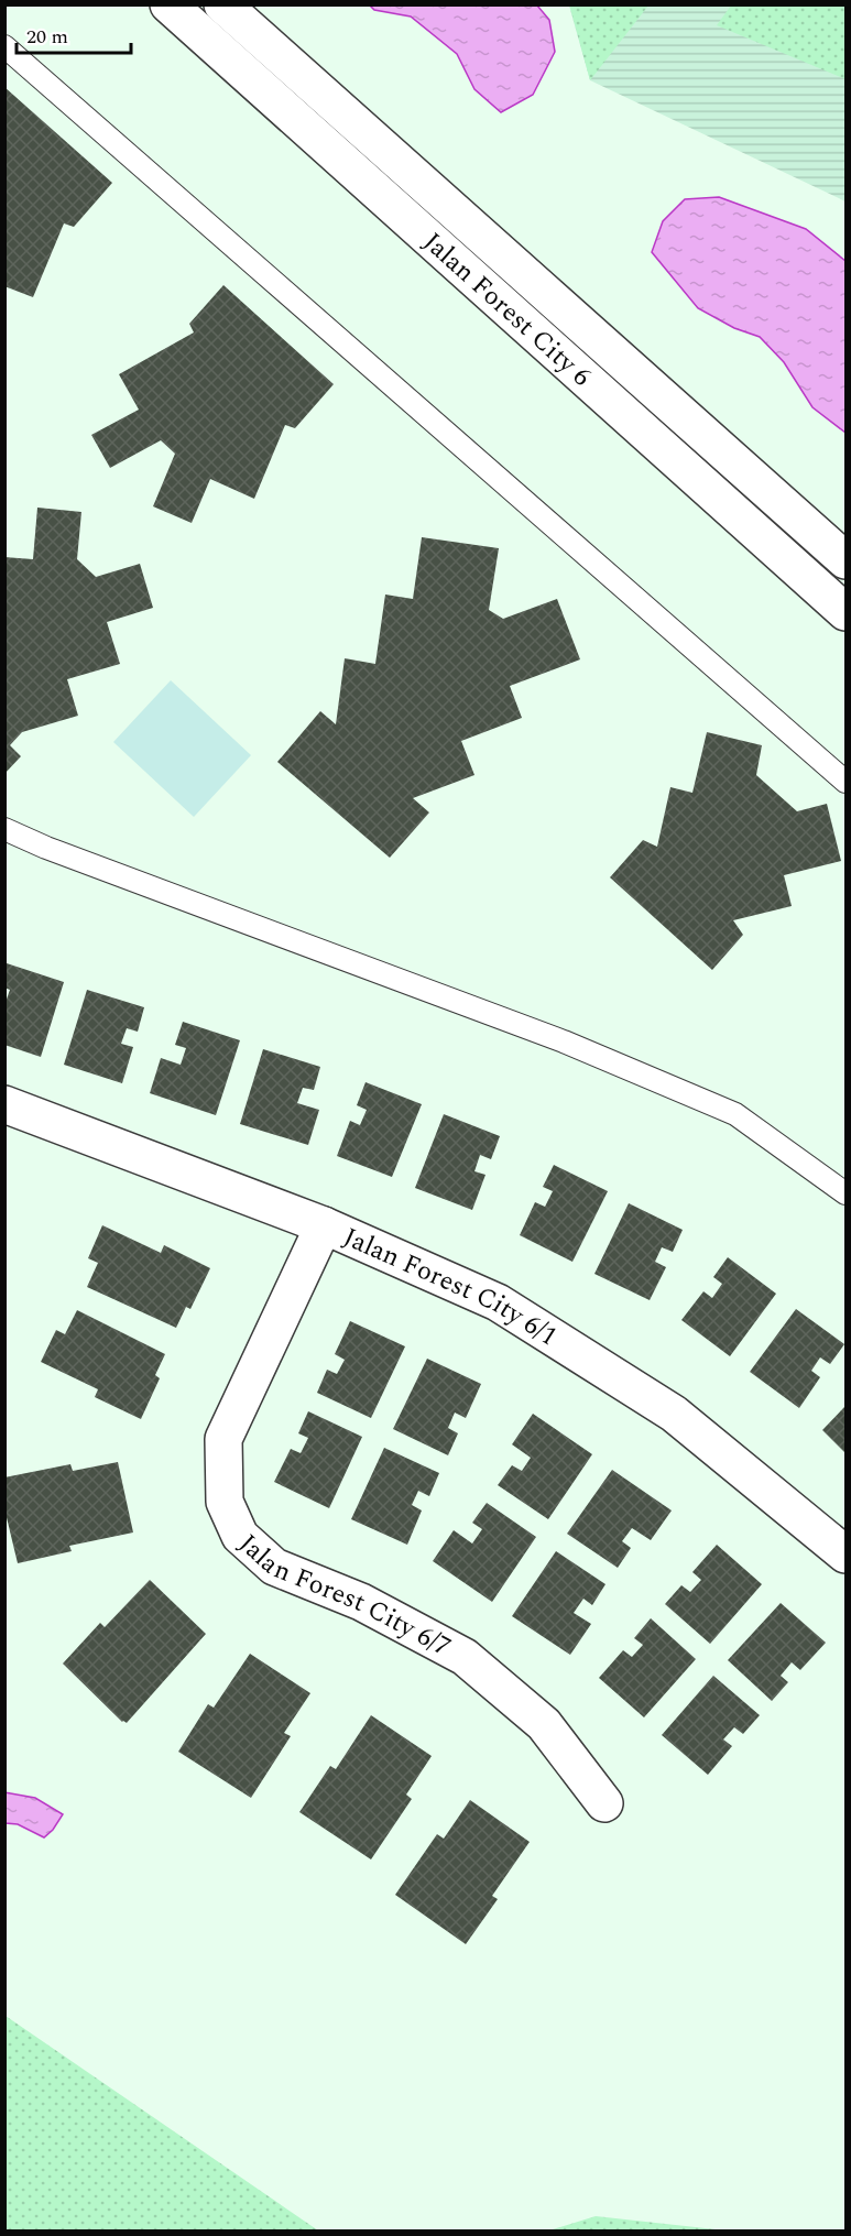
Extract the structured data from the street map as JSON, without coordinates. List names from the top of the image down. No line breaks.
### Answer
{"streets":{"street":["Jalan Forest City 6","Jalan Forest City 6/1","Jalan Forest City 6/7"]},"crossings":[["Jalan Forest City 6/1","Jalan Forest City 6/7"]],"scale_bar":"20 m"}
